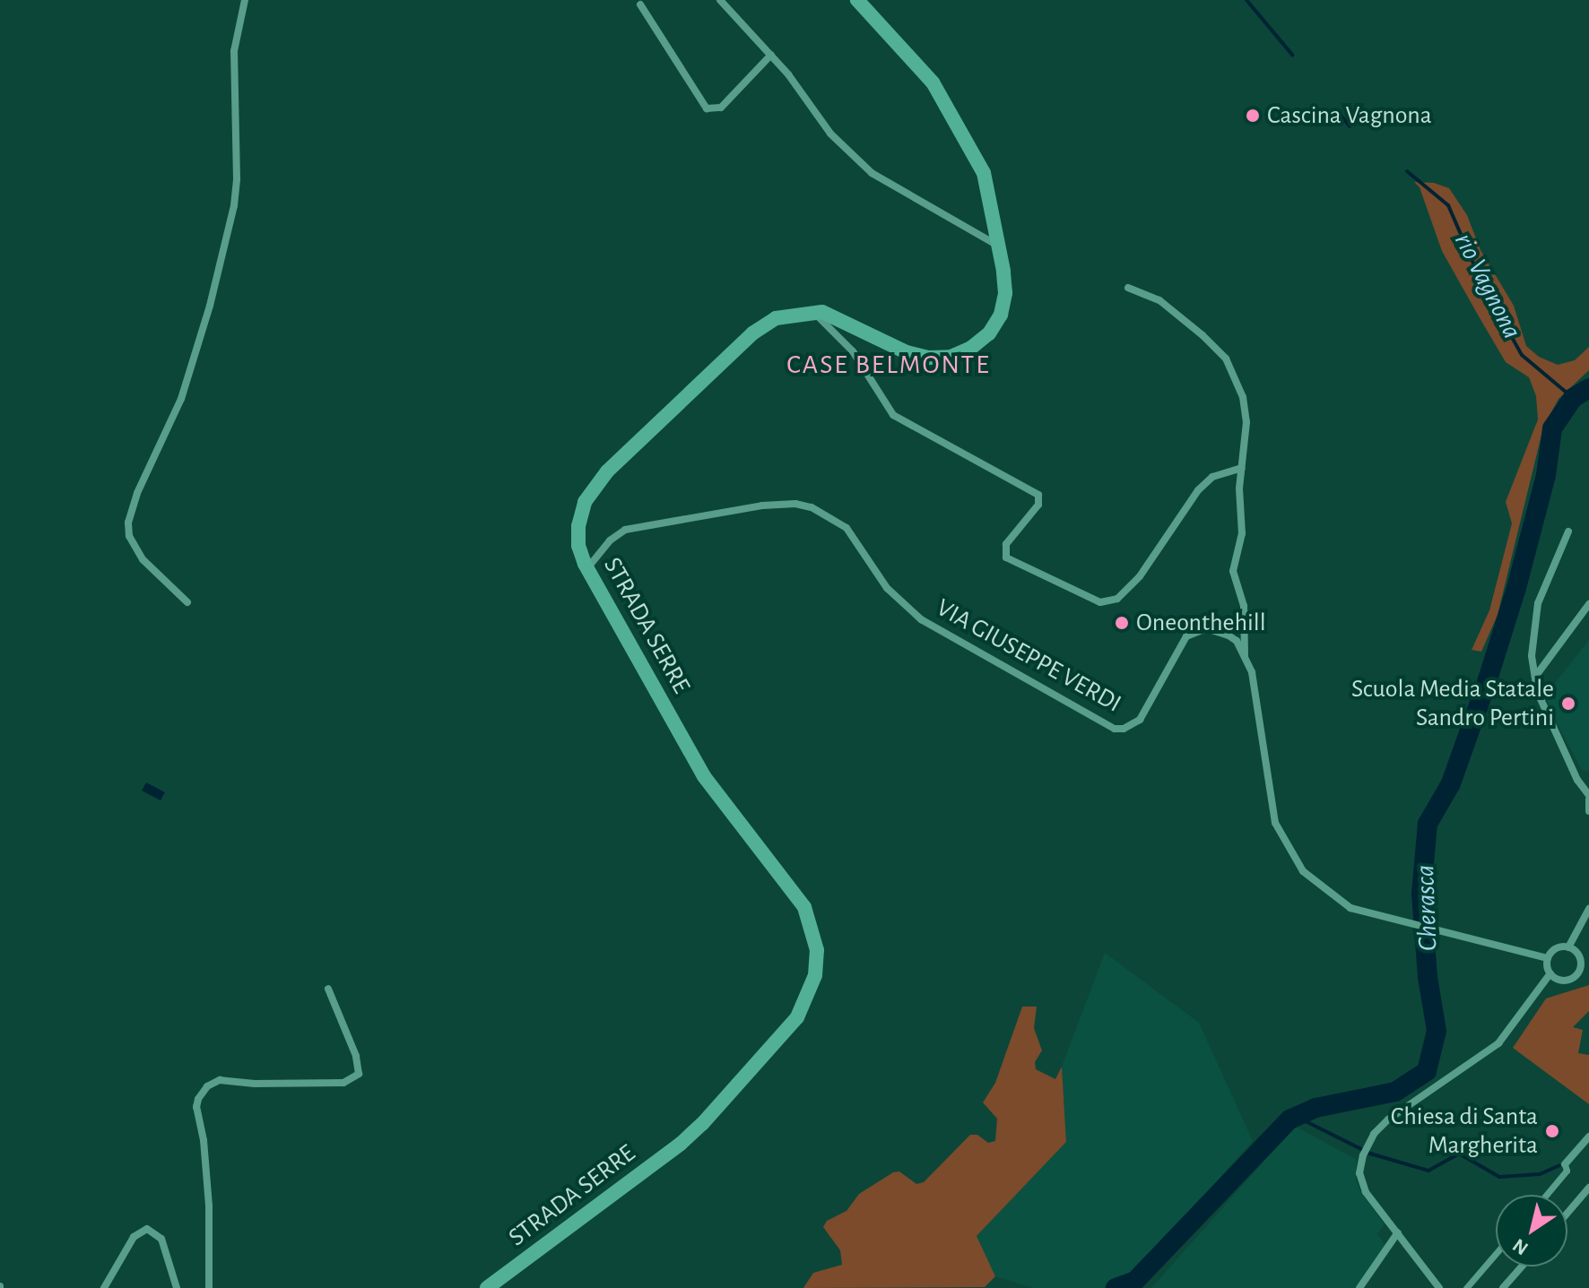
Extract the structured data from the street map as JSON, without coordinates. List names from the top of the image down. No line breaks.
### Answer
{"streets":{"main road":["STRADA SERRE"],"street":["VIA GIUSEPPE VERDI"]},"crossings":[["STRADA SERRE","VIA GIUSEPPE VERDI"]],"districts":["CASE BELMONTE"],"water":["rio Vagnona","Cherasca"],"places":["Cascina Vagnona","Oneonthehill","Scuola Media Statale Sandro Pertini","Chiesa di Santa Margherita"],"north":"bottom left"}
